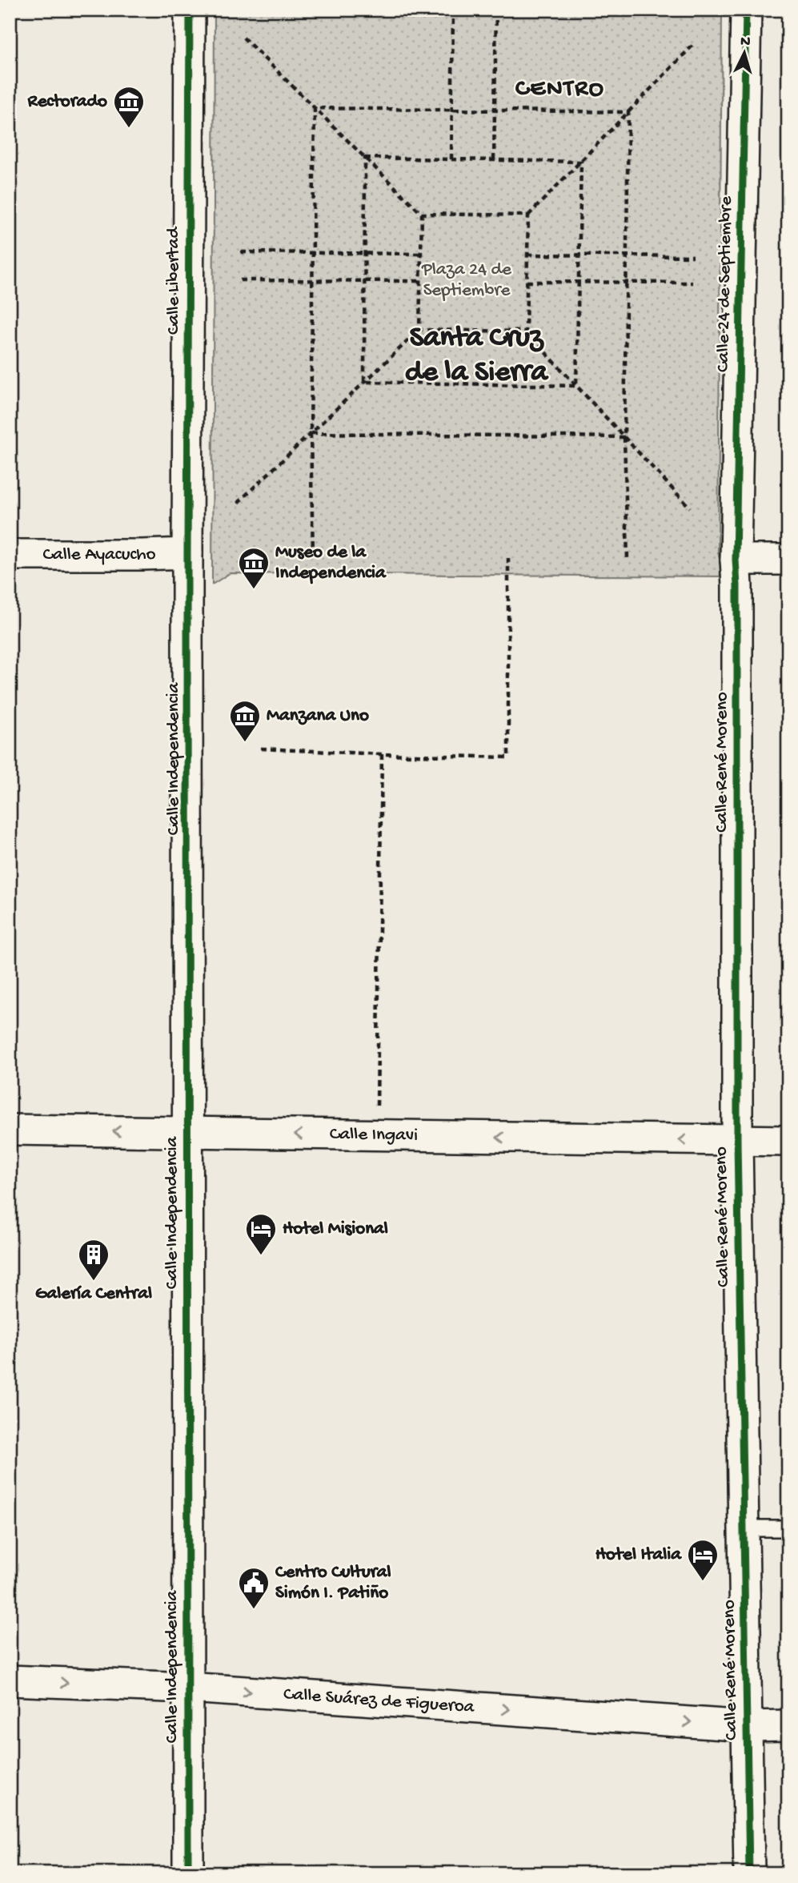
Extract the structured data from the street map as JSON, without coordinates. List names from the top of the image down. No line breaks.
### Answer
{"streets":{"street":["Calle Libertad","Calle 24 de Septiembre","Calle Ayacucho","Calle Independencia","Calle René Moreno","Calle Ingavi","Calle Suárez de Figueroa"]},"crossings":[["Calle Libertad","Calle Ayacucho"],["Calle Libertad","Calle Independencia"],["Calle 24 de Septiembre","Calle René Moreno"],["Calle Ayacucho","Calle Independencia"],["Calle Independencia","Calle Ingavi"],["Calle Independencia","Calle Suárez de Figueroa"],["Calle René Moreno","Calle Ingavi"],["Calle René Moreno","Calle Suárez de Figueroa"]],"one_way":["Calle Ingavi","Calle Suárez de Figueroa"],"districts":["CENTRO","Santa Cruz de la Sierra"],"parks":["Plaza 24 de Septiembre"],"places":{"museum":["Rectorado","Museo de la Independencia","Manzana Uno"],"hotel":["Hotel Misional","Hotel Italia"],"building":["Galería Central"],"public building":["Centro Cultural Simón I. Patiño"]},"north":"top"}
